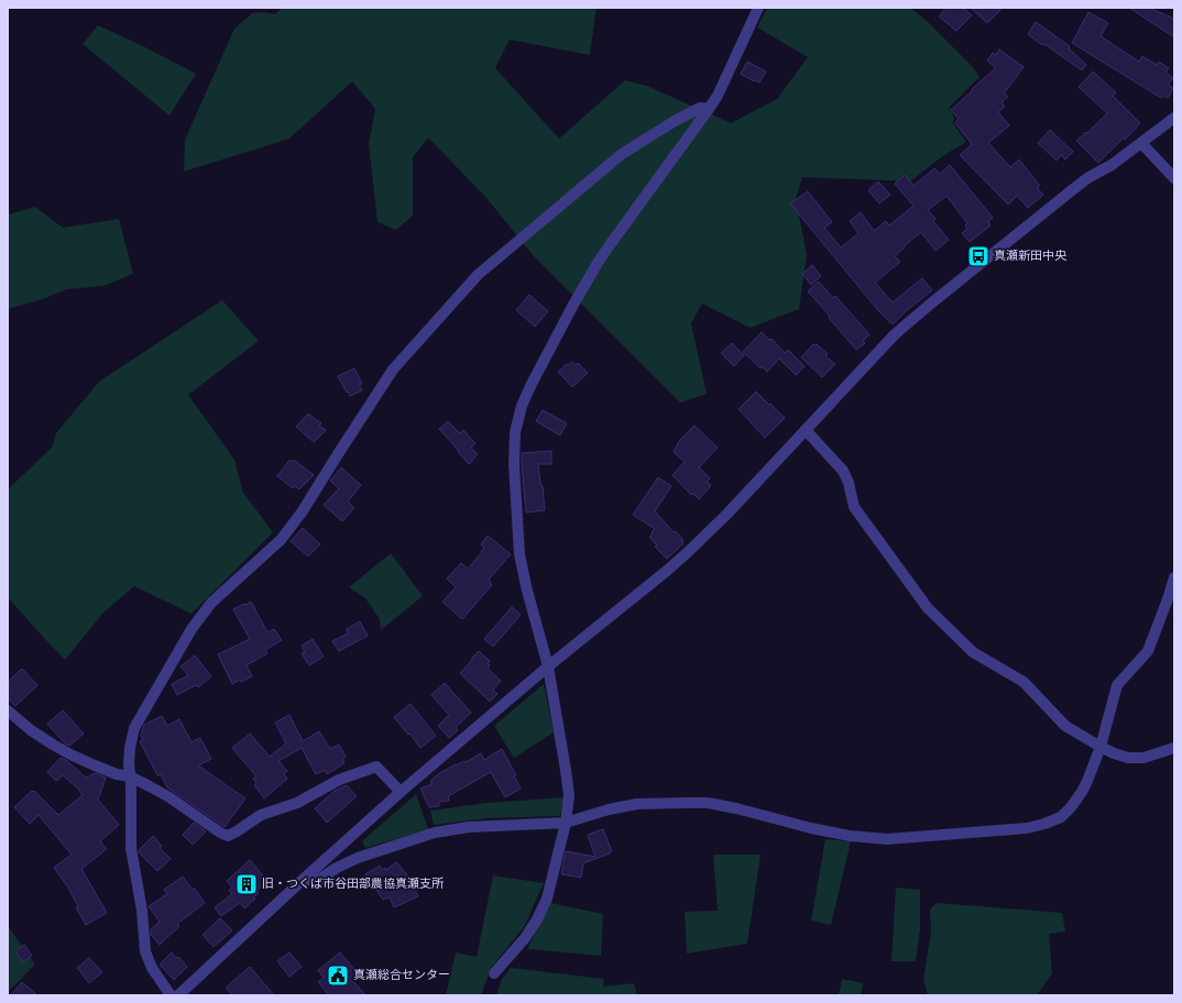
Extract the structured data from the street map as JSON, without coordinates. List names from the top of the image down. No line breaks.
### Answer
{"places":{"bus stop":["真瀬新田中央"],"building":["旧・つくば市谷田部農協真瀬支所"],"public building":["真瀬総合センター"]}}
